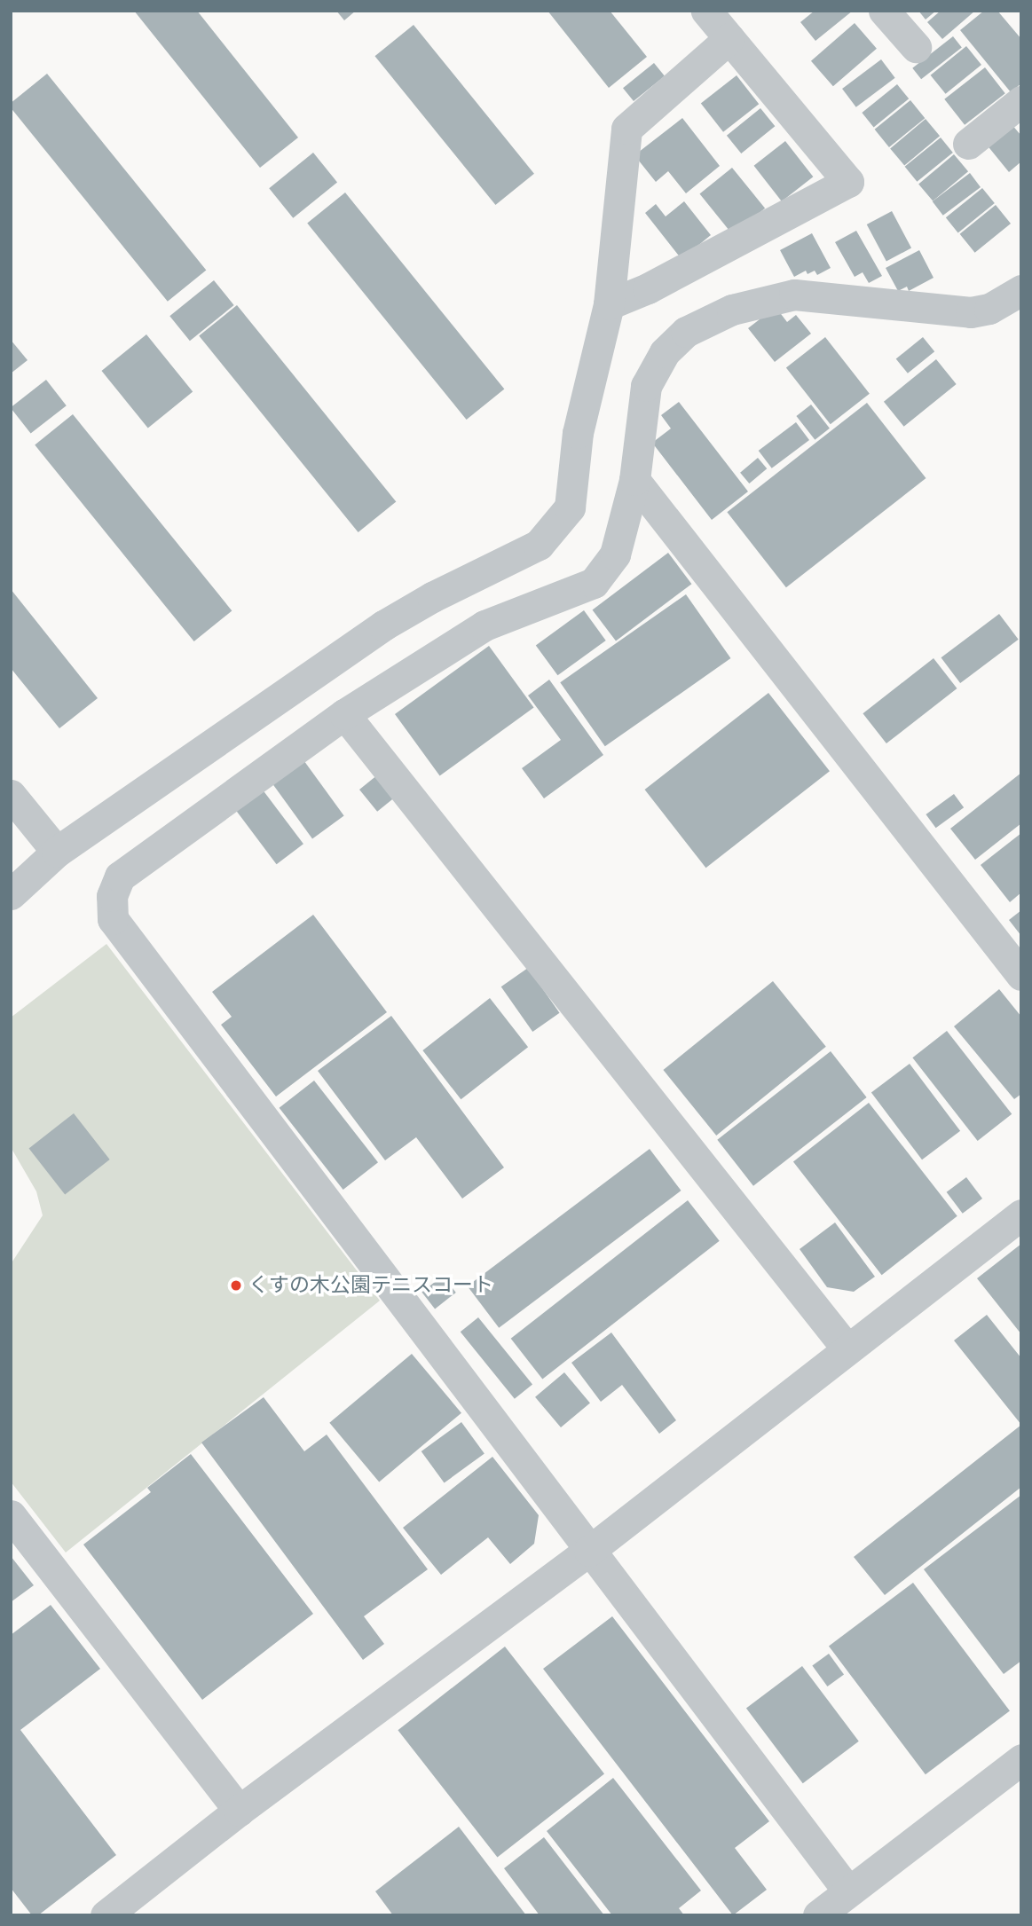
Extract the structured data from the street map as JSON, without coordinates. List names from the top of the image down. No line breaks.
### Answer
{"places":["くすの木公園テニスコート"]}
